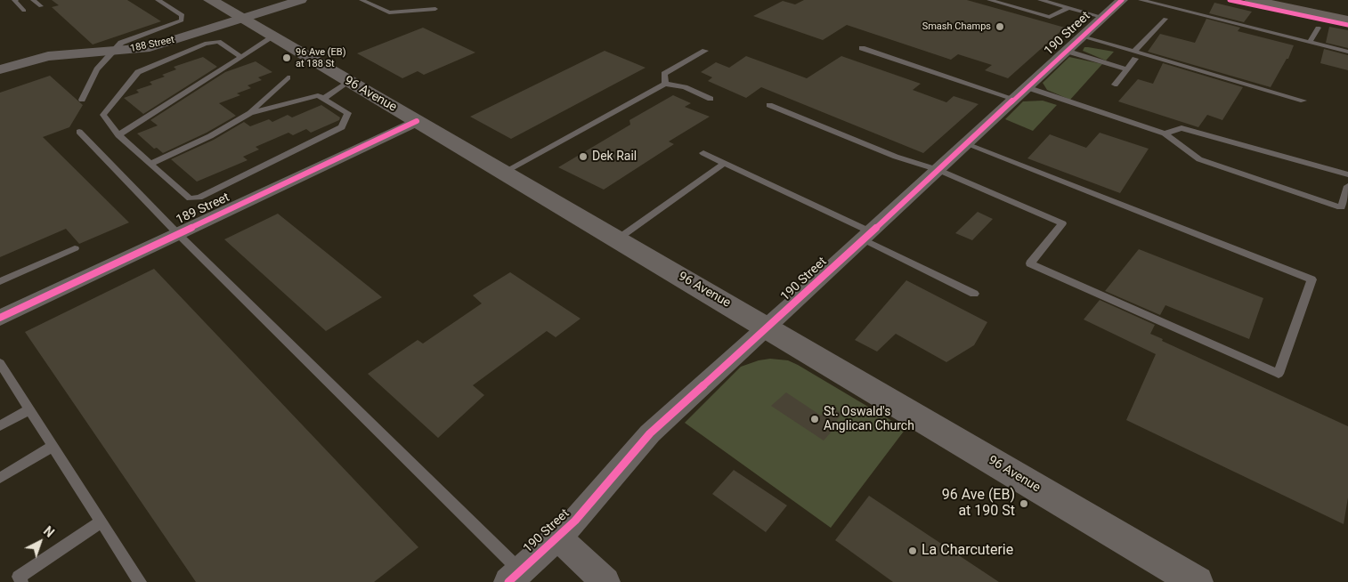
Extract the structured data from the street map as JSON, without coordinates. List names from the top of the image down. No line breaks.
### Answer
{"streets":{"main road":["96 Avenue"],"street":["190 Street","188 Street","189 Street"]},"crossings":[["190 Street","96 Avenue"],["188 Street","96 Avenue"],["96 Avenue","189 Street"]],"places":["Smash Champs","96 Ave (EB) at 188 St","Dek Rail","St. Oswald's Anglican Church","96 Ave (EB) at 190 St","La Charcuterie"],"north":"top right"}
